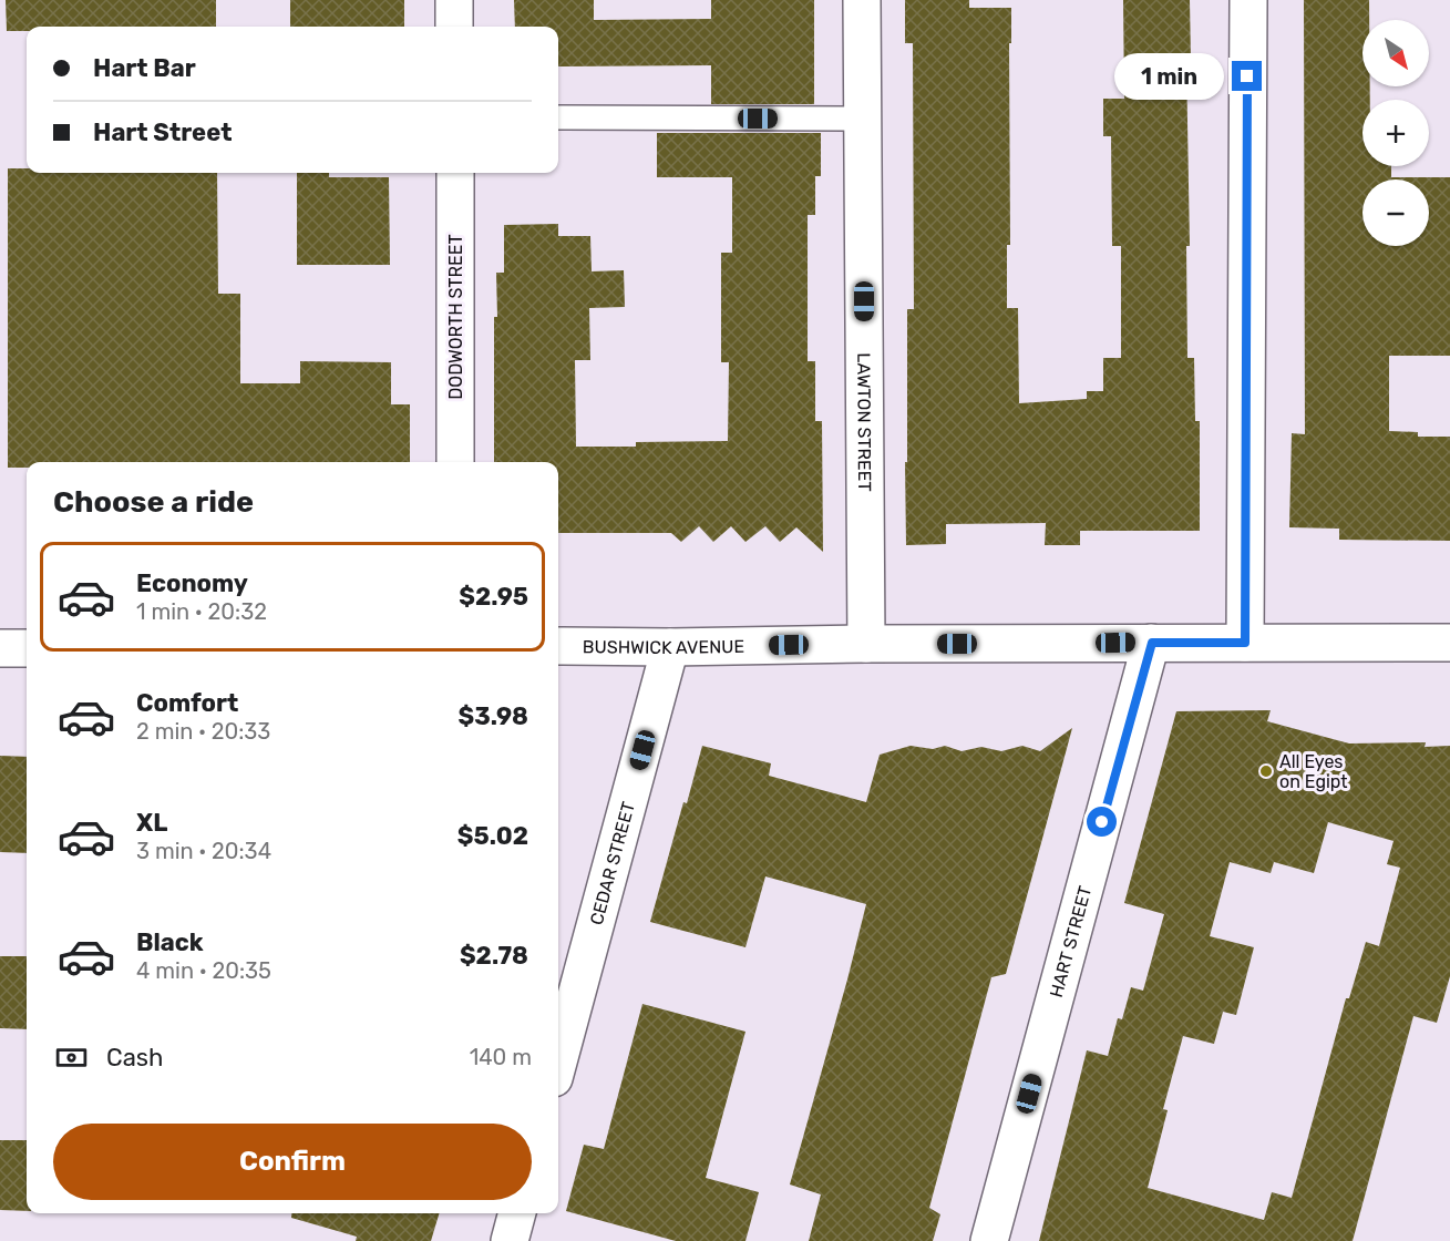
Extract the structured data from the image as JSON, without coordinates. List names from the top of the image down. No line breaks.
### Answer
{"streets":{"street":["DODWORTH STREET","LAWTON STREET","BUSHWICK AVENUE","CEDAR STREET","HART STREET"]},"crossings":[["LAWTON STREET","BUSHWICK AVENUE"],["BUSHWICK AVENUE","CEDAR STREET"],["BUSHWICK AVENUE","HART STREET"]],"places":["All Eyes on Egipt"],"north":"bottom right","page":{"map_buttons":["+","−"],"banner":["Hart Bar","Hart Street"],"bubble":"1 min","heading":"Choose a ride","list":[{"name":"Economy","note":"1 min · 20:32","value":"$2.95"},{"name":"Comfort","note":"2 min · 20:33","value":"$3.98"},{"name":"XL","note":"3 min · 20:34","value":"$5.02"},{"name":"Black","note":"4 min · 20:35","value":"$2.78"}],"pay":["Cash","140 m"],"buttons":"Confirm"}}
